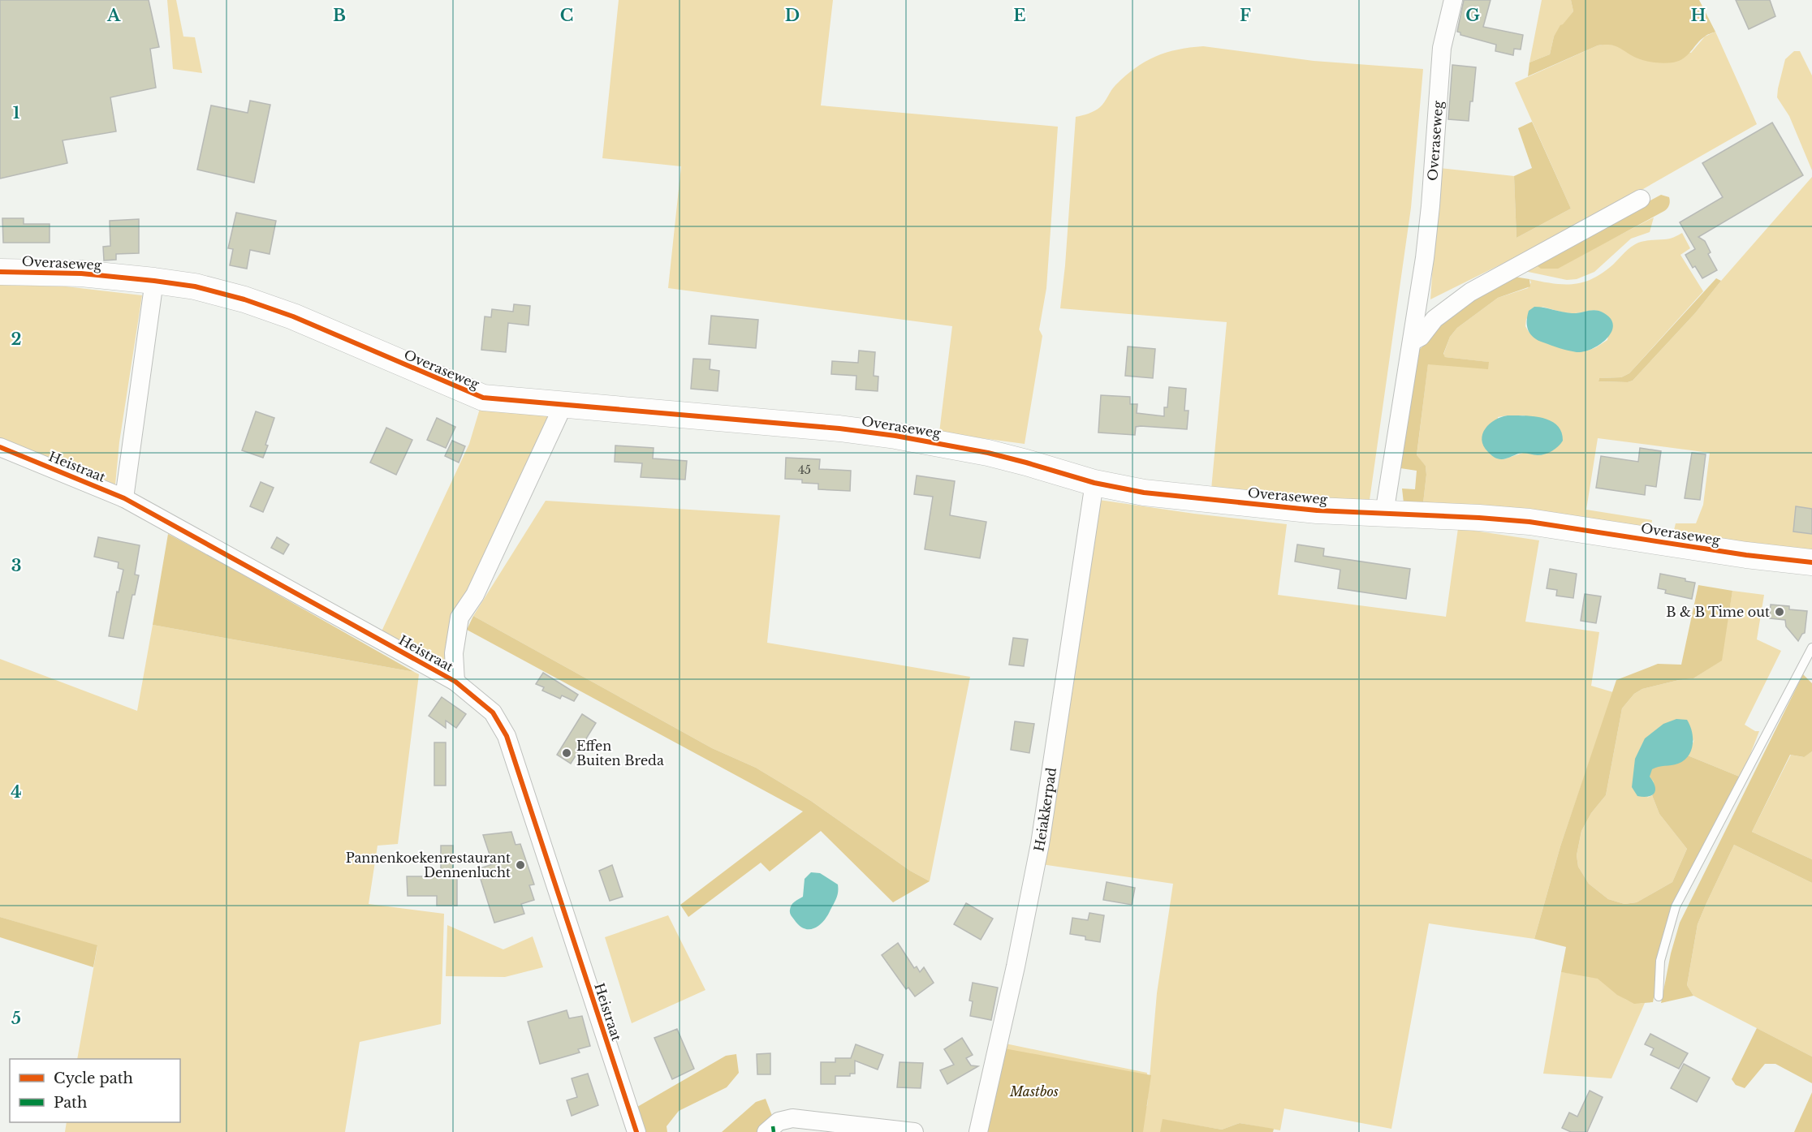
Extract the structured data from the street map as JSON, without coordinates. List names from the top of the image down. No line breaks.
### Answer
{"streets":{"street":["Overaseweg","Heistraat","Heiakkerpad"]},"crossings":[["Overaseweg","Heistraat"],["Overaseweg","Heiakkerpad"]],"parks":["Mastbos"],"places":["B & B Time out","Effen Buiten Breda","Pannenkoekenrestaurant Dennenlucht"],"house_numbers":["45"],"legend":["Cycle path","Path"],"grid":{"columns":["A","B","C","D","E","F","G","H"],"rows":["1","2","3","4","5"]}}
